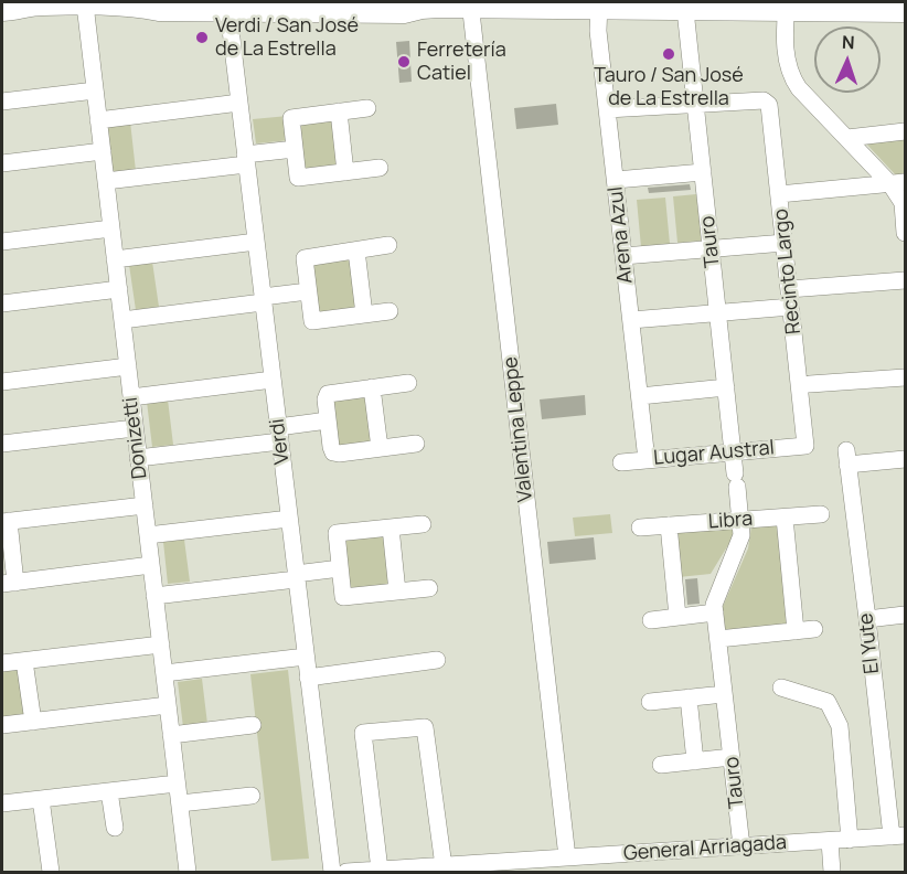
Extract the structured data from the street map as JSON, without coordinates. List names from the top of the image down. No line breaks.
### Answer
{"streets":{"street":["Arena Azul","Tauro","Recinto Largo","Valentina Leppe","Donizetti","Verdi","Lugar Austral","Libra","El Yute","General Arriagada"]},"crossings":[["Arena Azul","Lugar Austral"],["Tauro","Recinto Largo"],["Tauro","Lugar Austral"],["Tauro","Libra"],["Tauro","General Arriagada"],["Recinto Largo","Lugar Austral"],["Valentina Leppe","General Arriagada"],["El Yute","General Arriagada"]],"places":["Verdi / San José de La Estrella","Tauro / San José de La Estrella","Ferretería Catiel"],"north":"top"}
